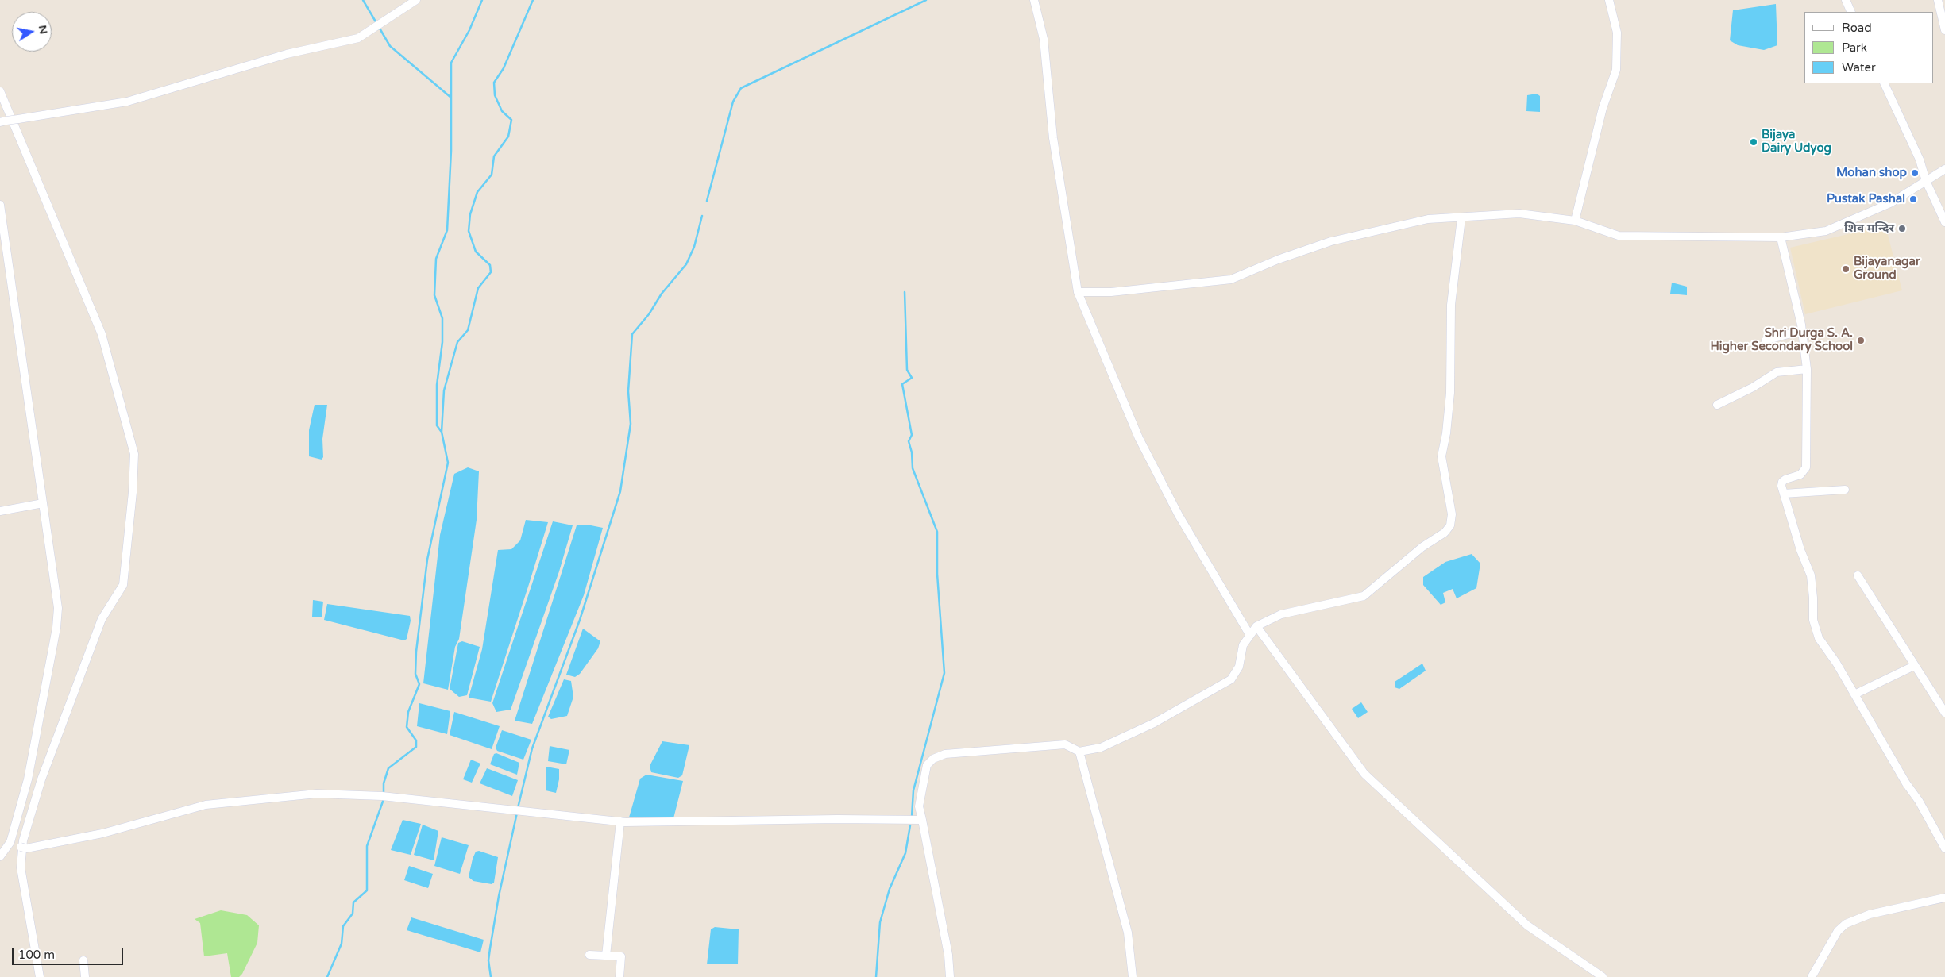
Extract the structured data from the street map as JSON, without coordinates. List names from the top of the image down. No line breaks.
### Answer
{"places":["Bijaya Dairy Udyog","Mohan shop","Pustak Pashal","शिव मन्दिर","Bijayanagar Ground","Shri Durga S. A. Higher Secondary School"],"legend":["Road","Park","Water"],"scale_bar":"100 m","north":"right"}
